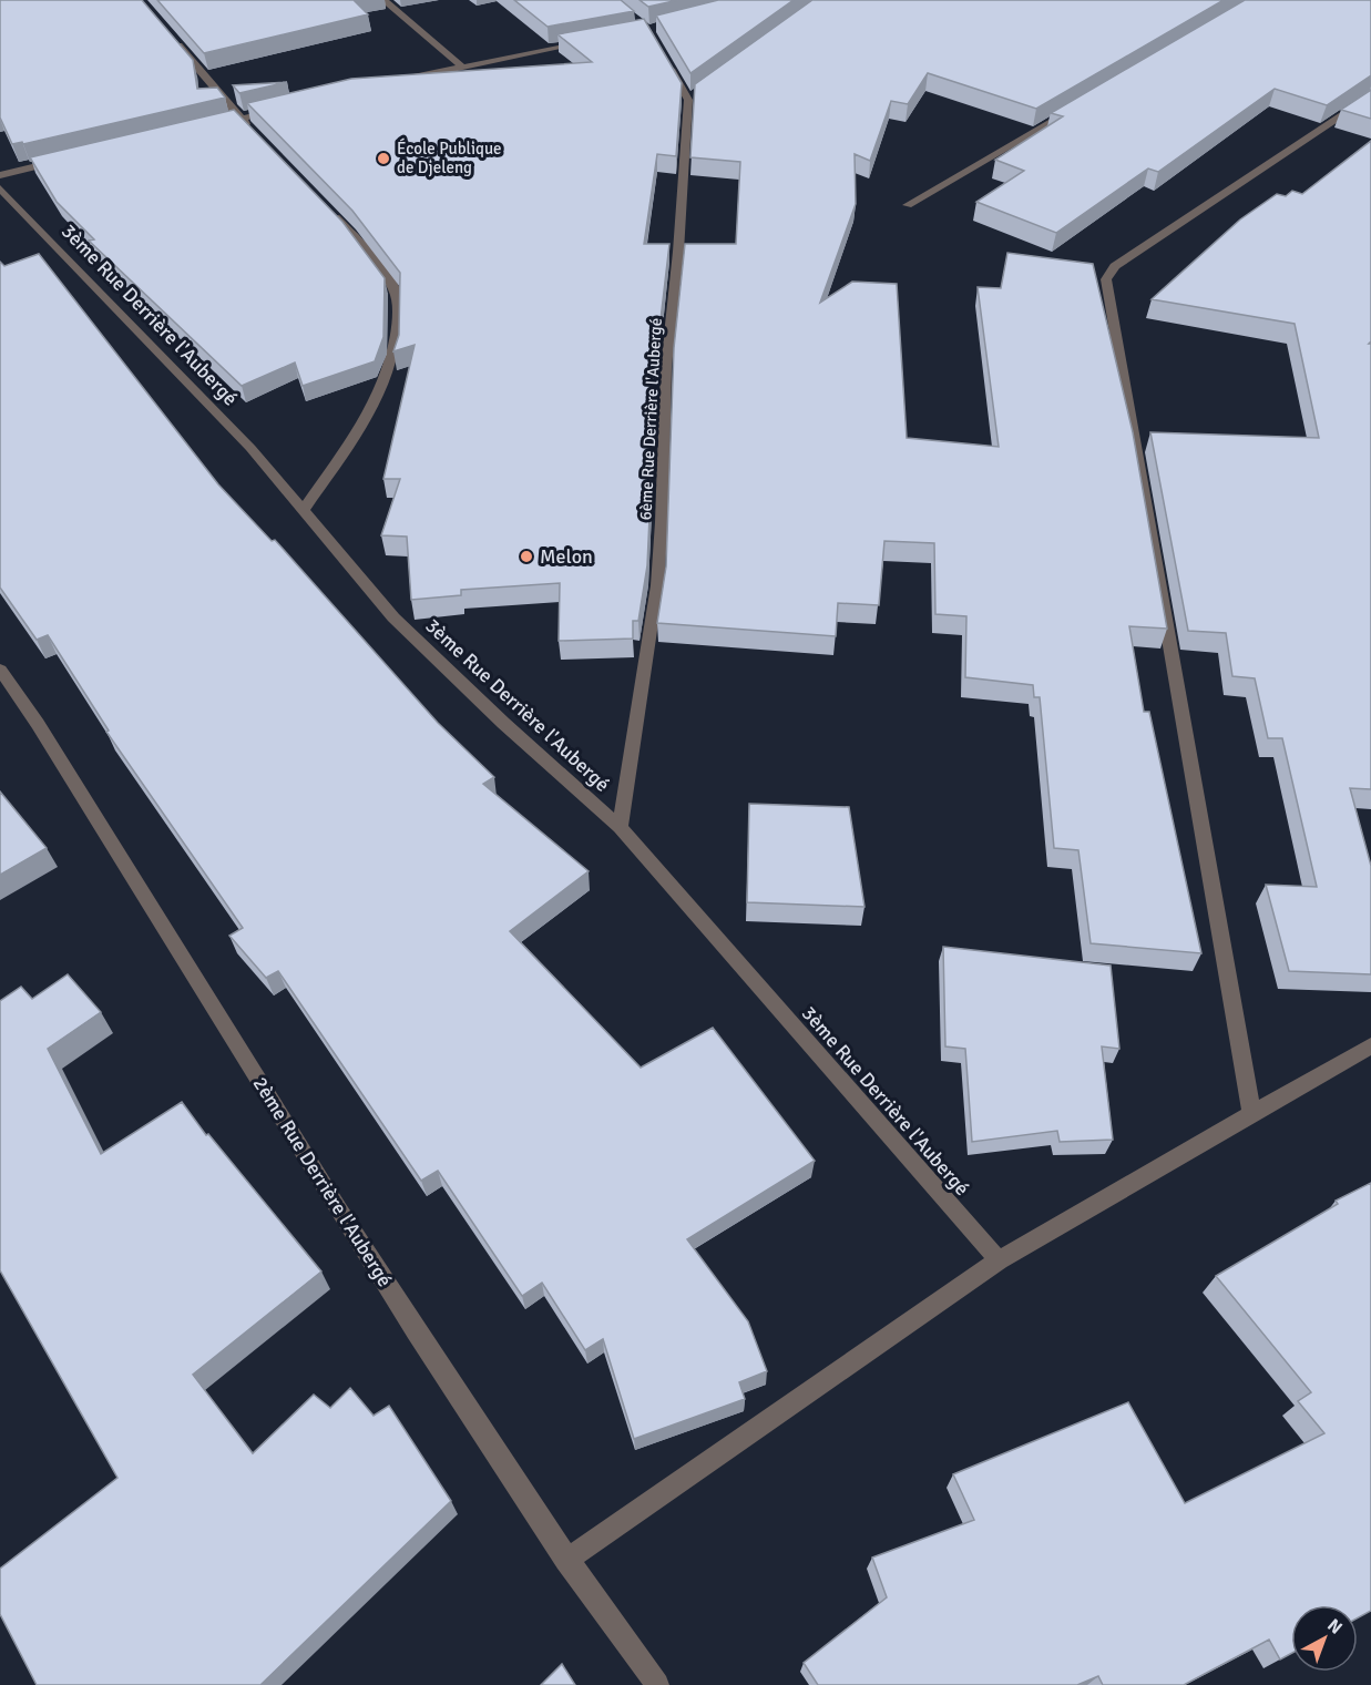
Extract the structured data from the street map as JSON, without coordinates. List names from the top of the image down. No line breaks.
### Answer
{"streets":{"street":["3ème Rue Derrière l'Aubergé","6ème Rue Derrière l'Aubergé","2ème Rue Derrière l'Aubergé"]},"crossings":[["3ème Rue Derrière l'Aubergé","6ème Rue Derrière l'Aubergé"]],"places":["École Publique de Djeleng","Melon"],"north":"top right"}
